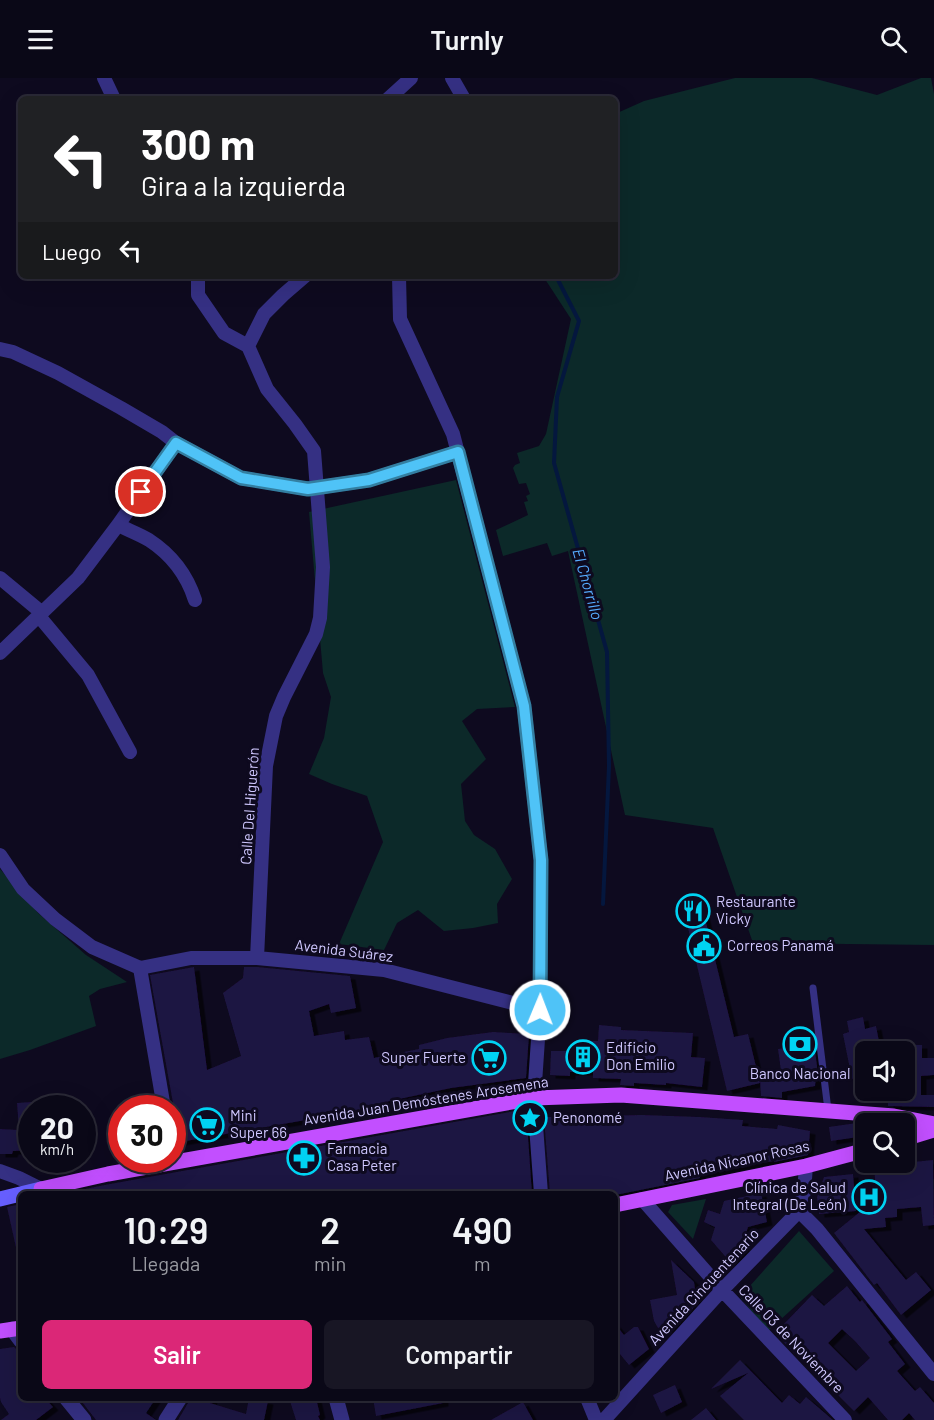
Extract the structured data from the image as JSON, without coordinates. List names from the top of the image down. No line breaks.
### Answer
{"streets":{"main road":["Avenida Juan Demóstenes Arosemena","Avenida Nicanor Rosas"],"street":["Calle Del Higuerón","Avenida Suárez","Avenida Cincuentenario","Calle 03 de Noviembre"]},"crossings":[["Calle Del Higuerón","Avenida Suárez"],["Avenida Nicanor Rosas","Calle 03 de Noviembre"],["Avenida Cincuentenario","Calle 03 de Noviembre"]],"water":["El Chorrillo"],"places":{"restaurant":["Restaurante Vicky"],"public building":["Correos Panamá"],"bank":["Banco Nacional"],"building":["Edificio Don Emilio"],"supermarket":["Super Fuerte","Mini Super 66"],"place":["Penonomé"],"pharmacy":["Farmacia Casa Peter"],"hospital":["Clínica de Salud Integral (De León)"]},"page":{"header":"Turnly","turn":["300 m","Gira a la izquierda"],"then":"Luego","speed":"20 km/h","limit":"30","eta":["10:29","Llegada","2","min","490","m"],"buttons":["Salir","Compartir"]}}
